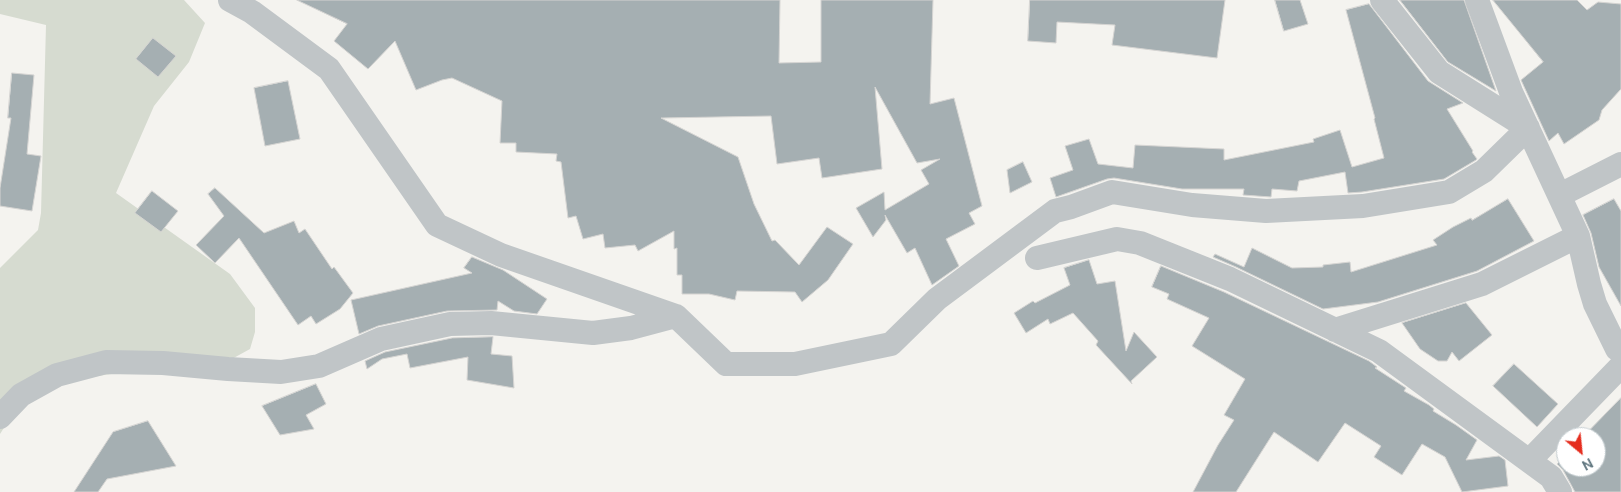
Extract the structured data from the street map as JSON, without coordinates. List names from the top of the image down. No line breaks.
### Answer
{"north":"bottom right"}
